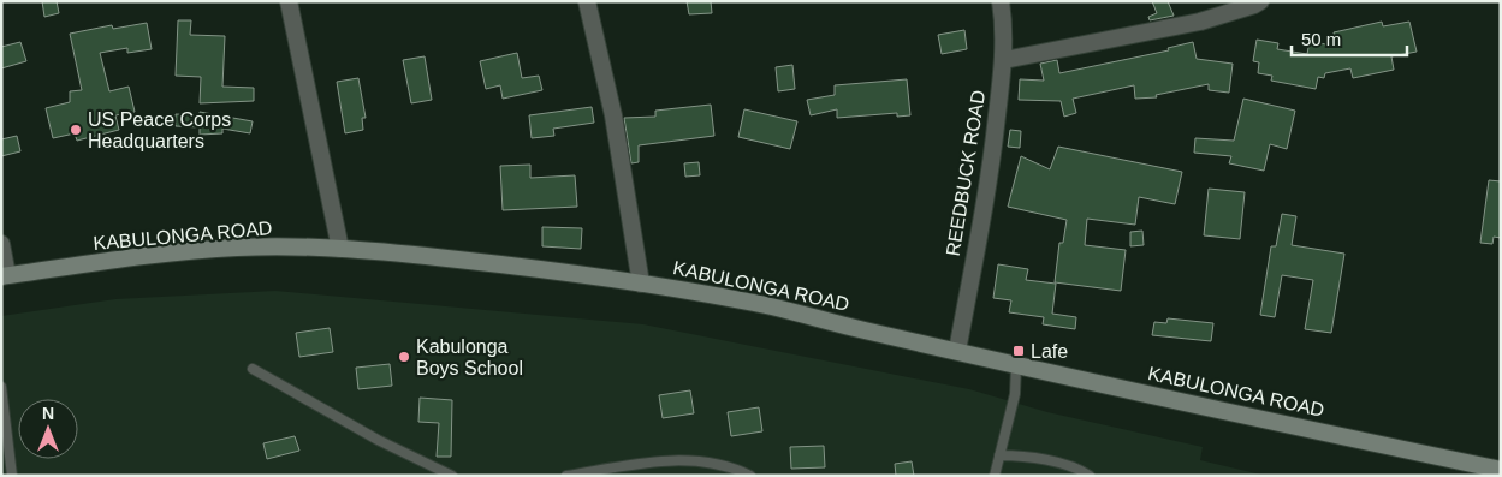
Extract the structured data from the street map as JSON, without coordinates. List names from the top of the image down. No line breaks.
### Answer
{"streets":{"main road":["KABULONGA ROAD"],"street":["REEDBUCK ROAD"]},"crossings":[["REEDBUCK ROAD","KABULONGA ROAD"]],"places":{"other":["US Peace Corps Headquarters","Kabulonga Boys School"],"transit":["Lafe"]},"scale_bar":"50 m","north":"top"}
